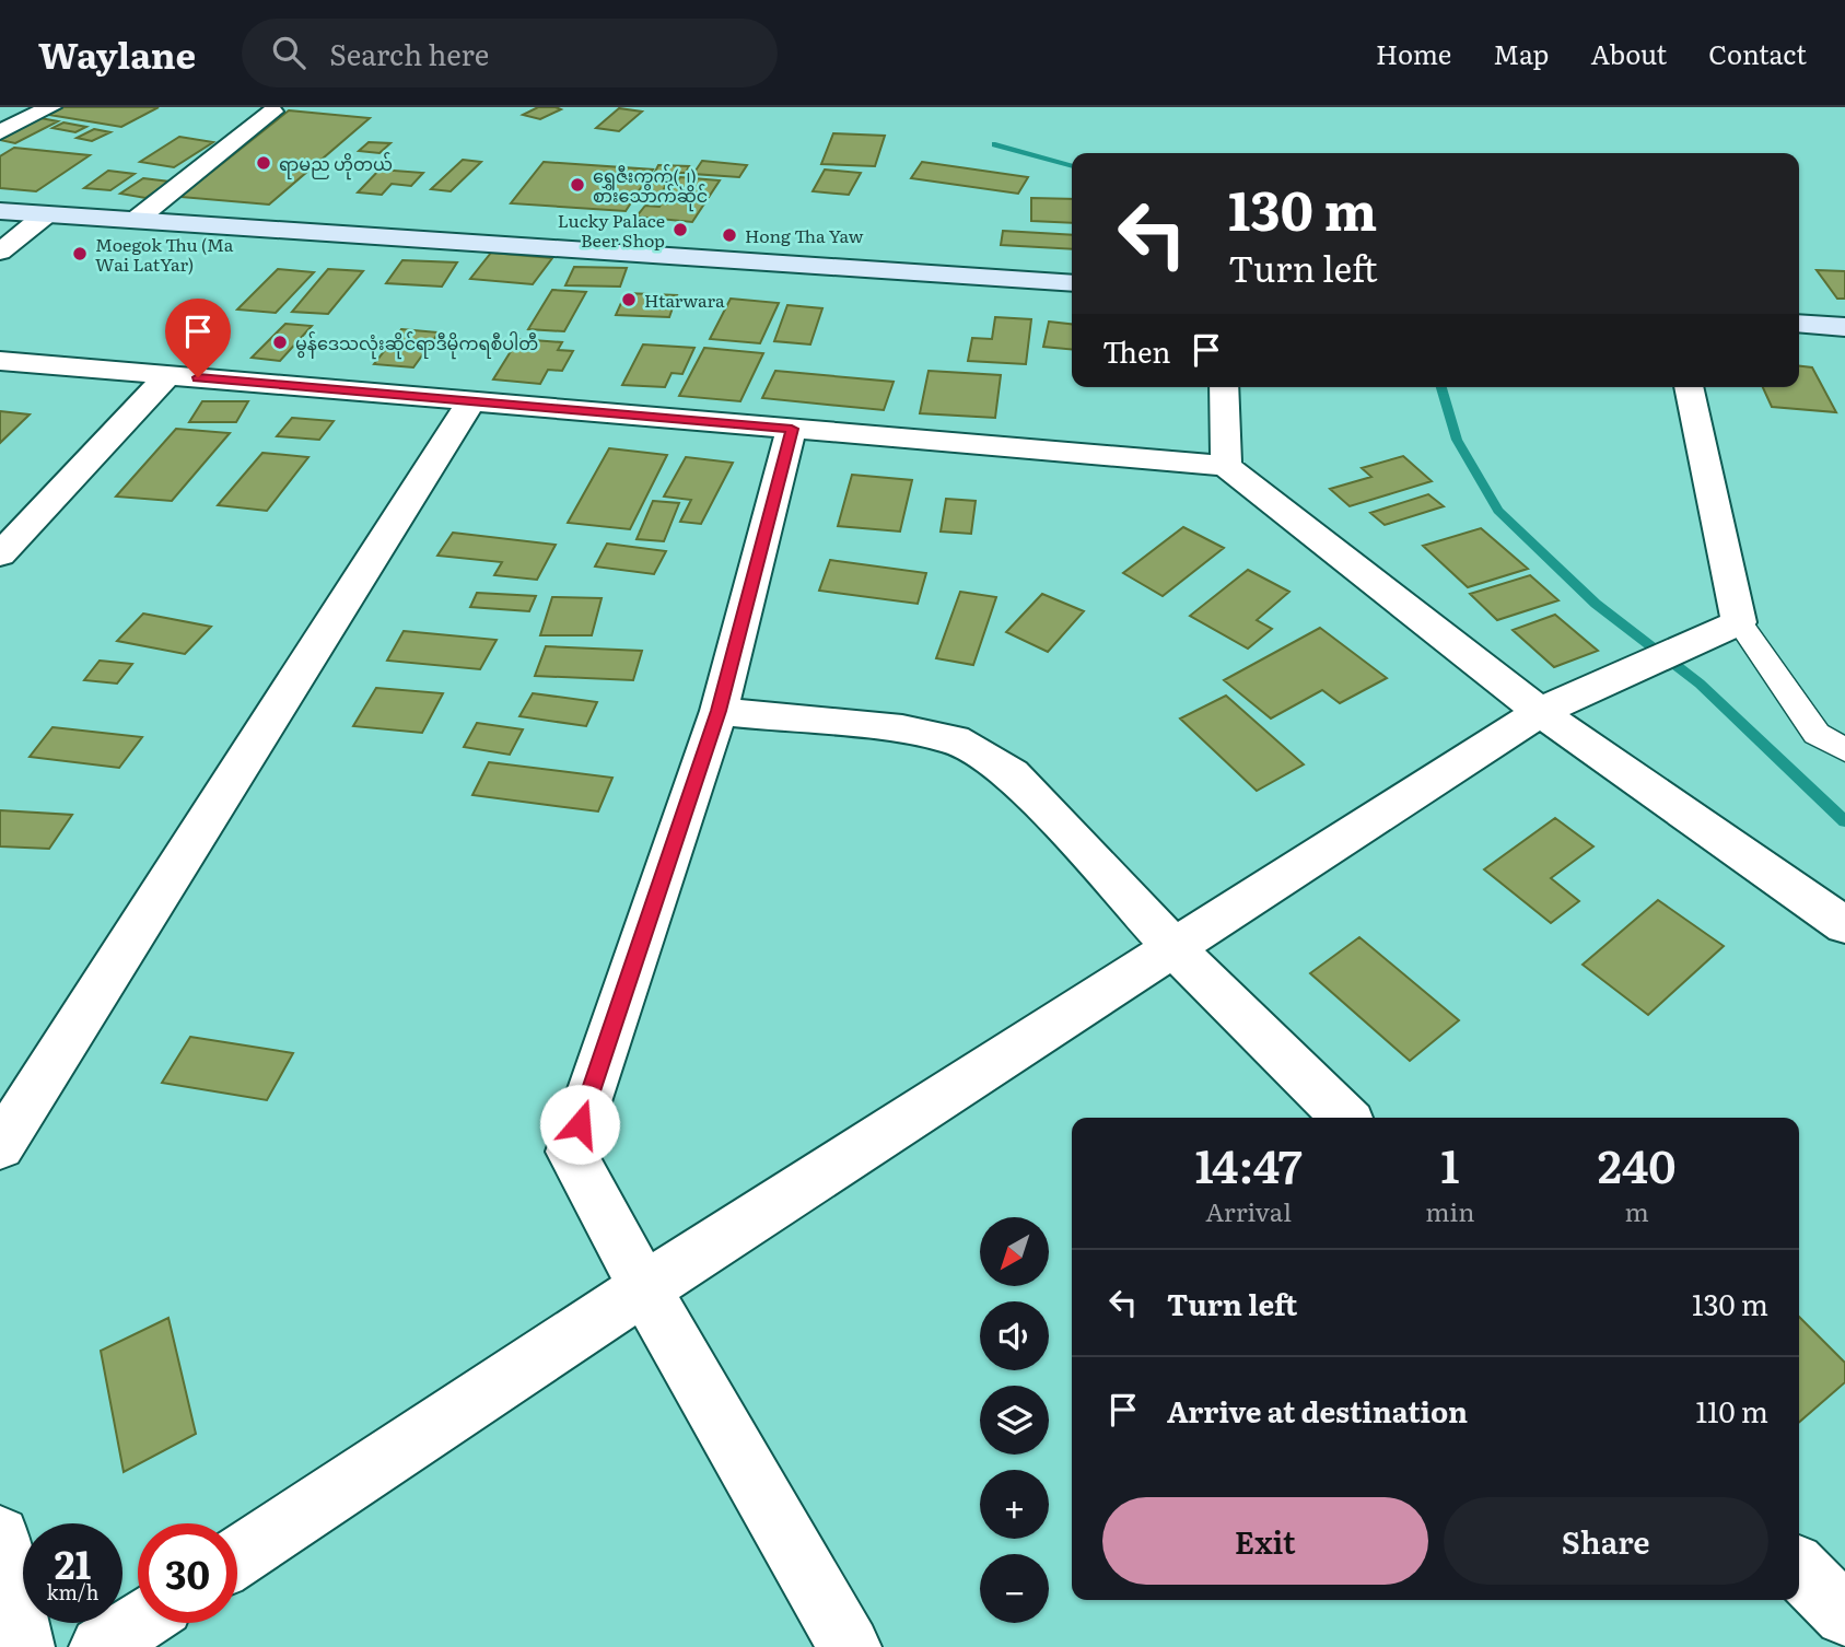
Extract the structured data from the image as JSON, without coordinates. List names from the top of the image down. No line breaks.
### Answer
{"places":["ရာမည ဟိုတယ်","ရွှေဇီးကွက်(၂) စားသောက်ဆိုင်","Lucky Palace Beer Shop","Hong Tha Yaw","Moegok Thu (Ma Wai LatYar)","Htarwara","မွန်ဒေသလုံးဆိုင်ရာဒီမိုကရစီပါတီ"],"north":"bottom left","page":{"header":"Waylane","search":"Search here","nav":["Home","Map","About","Contact"],"turn":["130 m","Turn left"],"then":"Then","eta":["14:47","Arrival","1","min","240","m"],"map_buttons":["+","−"],"list":[{"name":"Turn left","value":"130 m"},{"name":"Arrive at destination","value":"110 m"}],"buttons":["Exit","Share"],"speed":"21 km/h","limit":"30"}}
